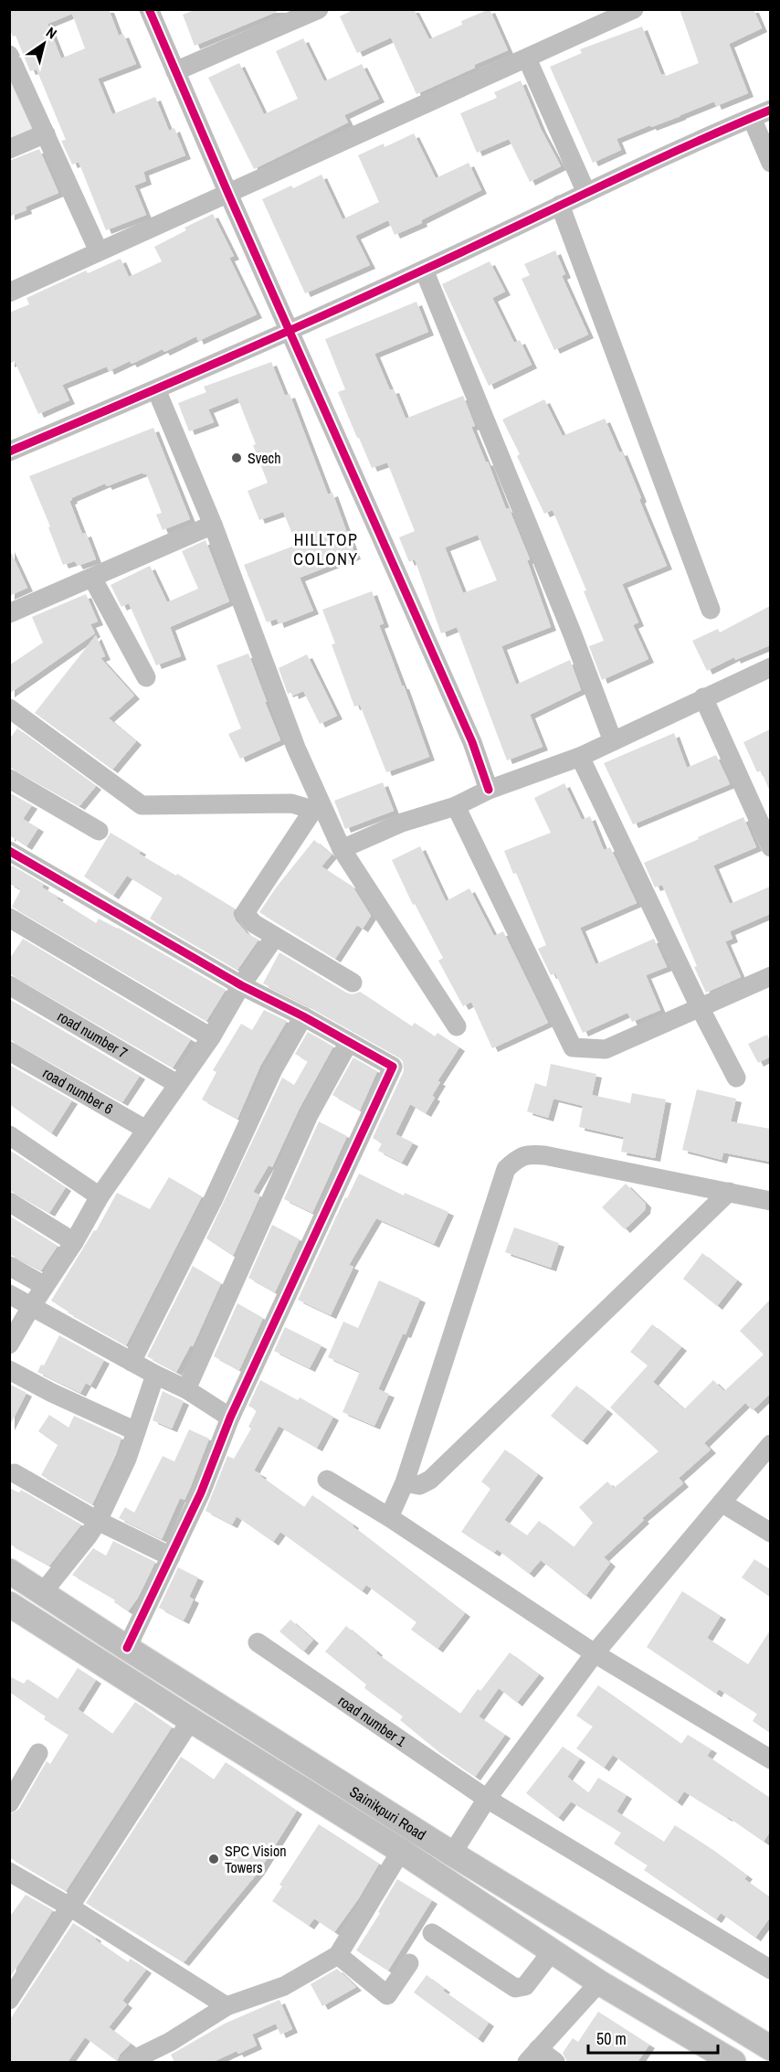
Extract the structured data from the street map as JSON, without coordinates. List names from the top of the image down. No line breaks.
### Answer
{"streets":{"main road":["Sainikpuri Road"],"street":["road number 7","road number 6","road number 1"]},"districts":["HILLTOP COLONY"],"places":["Svech","SPC Vision Towers"],"scale_bar":"50 m","north":"top right"}
